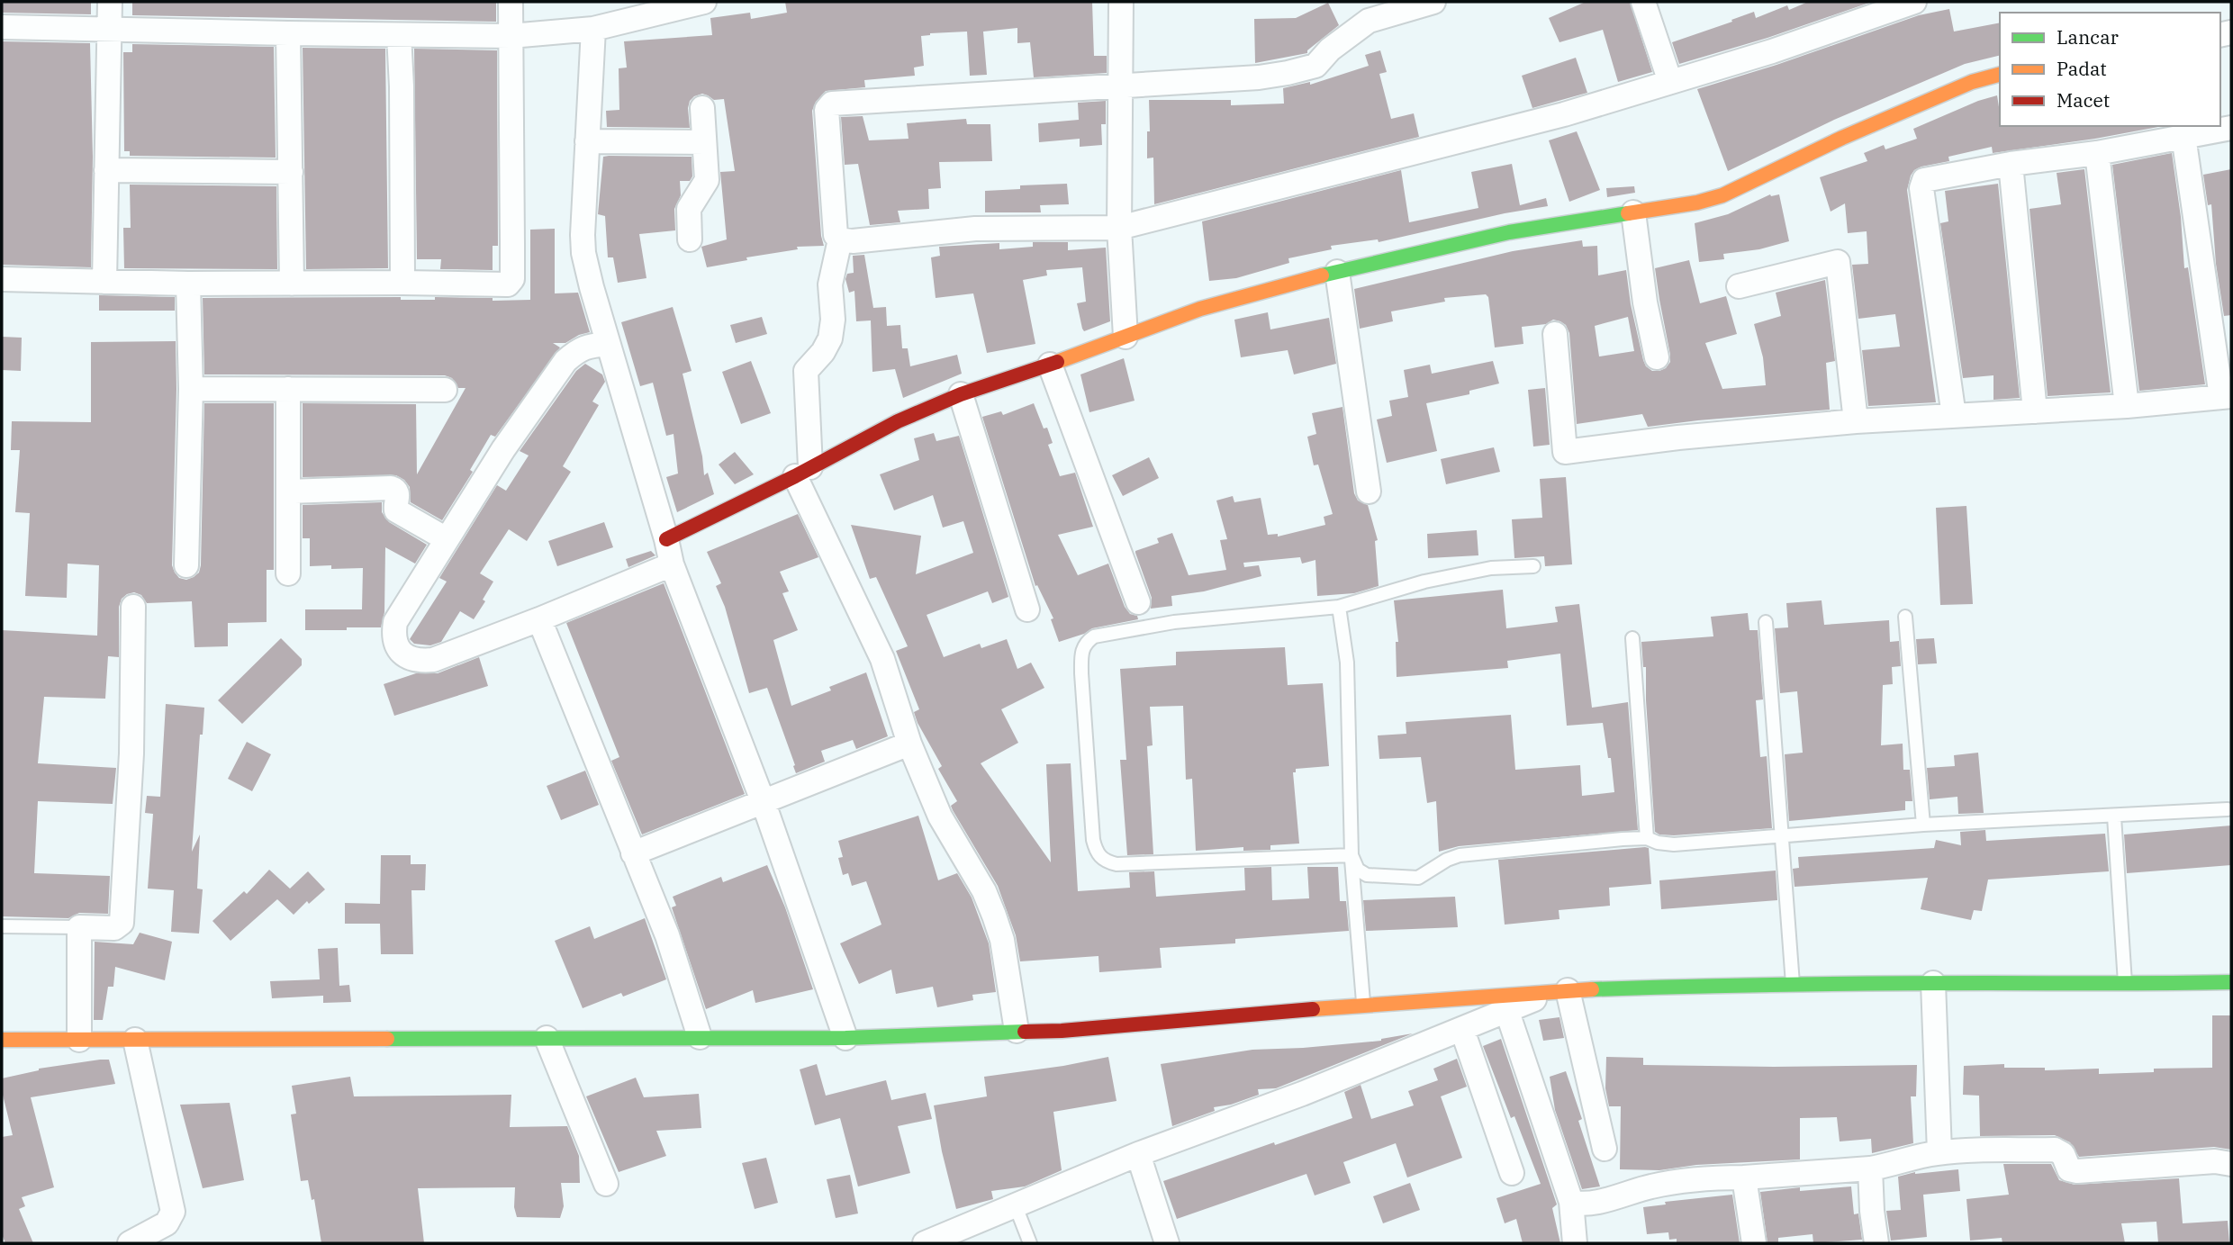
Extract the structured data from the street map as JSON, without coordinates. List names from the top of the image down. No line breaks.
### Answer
{"legend":["Lancar","Padat","Macet"]}
